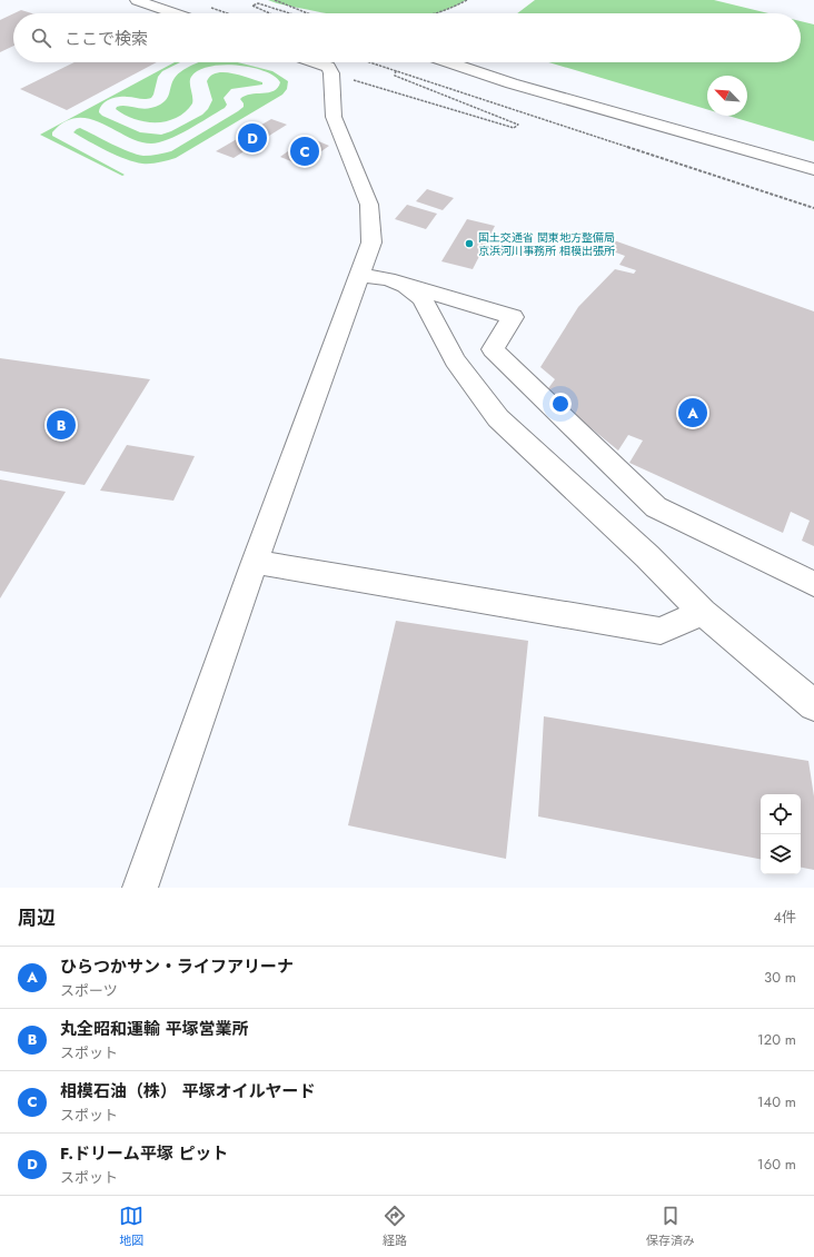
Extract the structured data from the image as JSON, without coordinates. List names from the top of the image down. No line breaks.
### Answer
{"places":["国土交通省 関東地方整備局 京浜河川事務所 相模出張所"],"north":"top left","page":{"search":"ここで検索","pins":["D","C","A","B"],"heading":["周辺","4件"],"list":[{"mark":"A","name":"ひらつかサン・ライフアリーナ","note":"スポーツ","value":"30 m"},{"mark":"B","name":"丸全昭和運輸 平塚営業所","note":"スポット","value":"120 m"},{"mark":"C","name":"相模石油（株） 平塚オイルヤード","note":"スポット","value":"140 m"},{"mark":"D","name":"F.ドリーム平塚 ピット","note":"スポット","value":"160 m"}],"nav":["地図","経路","保存済み"]}}
